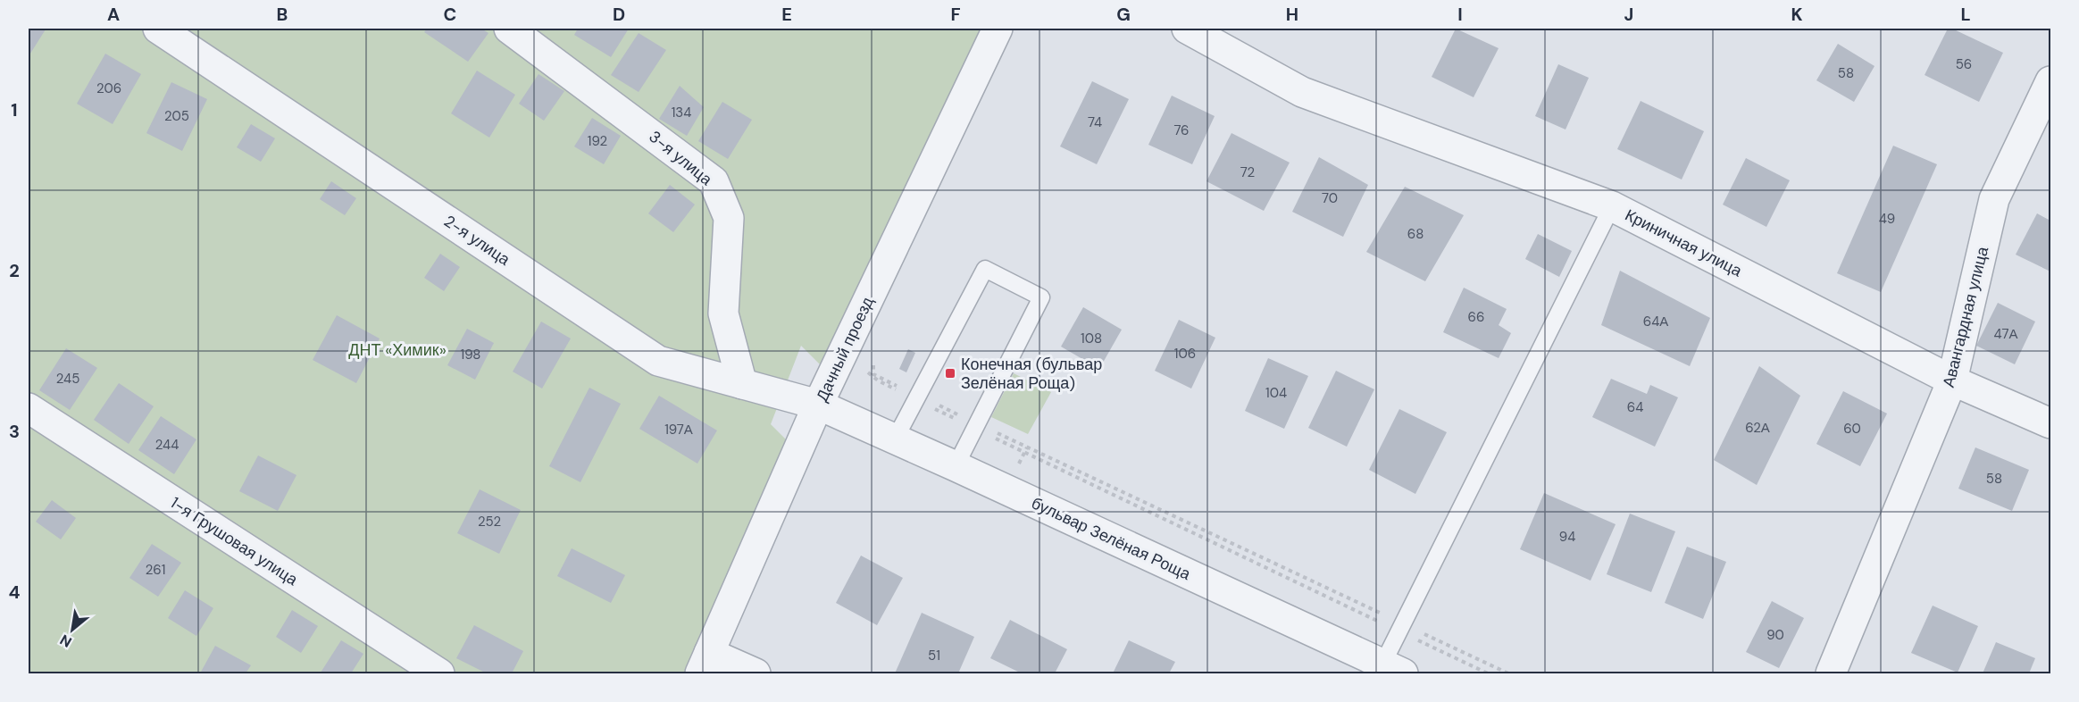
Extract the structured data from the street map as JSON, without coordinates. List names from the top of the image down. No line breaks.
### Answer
{"streets":{"street":["3-я улица","2-я улица","Криничная улица","Авангардная улица","Дачный проезд","бульвар Зелёная Роща","1-я Грушовая улица"]},"crossings":[["3-я улица","2-я улица"],["2-я улица","Дачный проезд"],["2-я улица","бульвар Зелёная Роща"],["Криничная улица","Авангардная улица"],["Дачный проезд","бульвар Зелёная Роща"]],"parks":["ДНТ «Химик»"],"places":{"transit":["Конечная (бульвар Зелёная Роща)"]},"house_numbers":["56","58","206","134","205","74","76","192","72","70","49","68","66","64А","47А","108","106","198","245","104","64","62А","60","197А","244","58","252","94","261","90","51"],"north":"bottom left","grid":{"columns":["A","B","C","D","E","F","G","H","I","J","K","L"],"rows":["1","2","3","4"]}}
